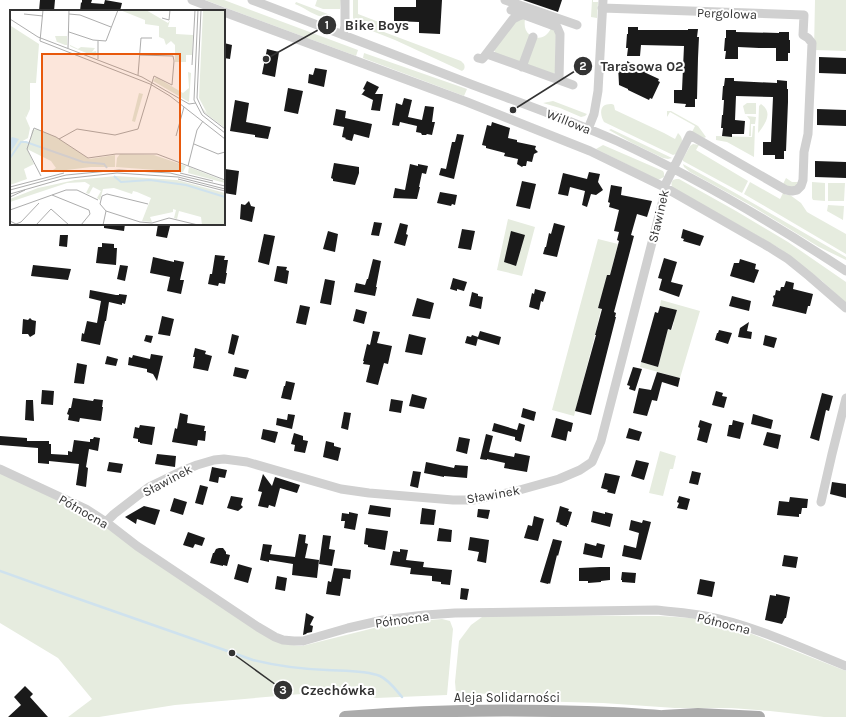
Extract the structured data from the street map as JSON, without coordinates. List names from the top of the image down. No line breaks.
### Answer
{"streets":{"main road":["Aleja Solidarności"],"street":["Pergolowa","Willowa","Sławinek","Północna"]},"crossings":[["Pergolowa","Sławinek"],["Willowa","Sławinek"],["Sławinek","Północna"]],"places":["Bike Boys","Tarasowa 02","Czechówka"]}
